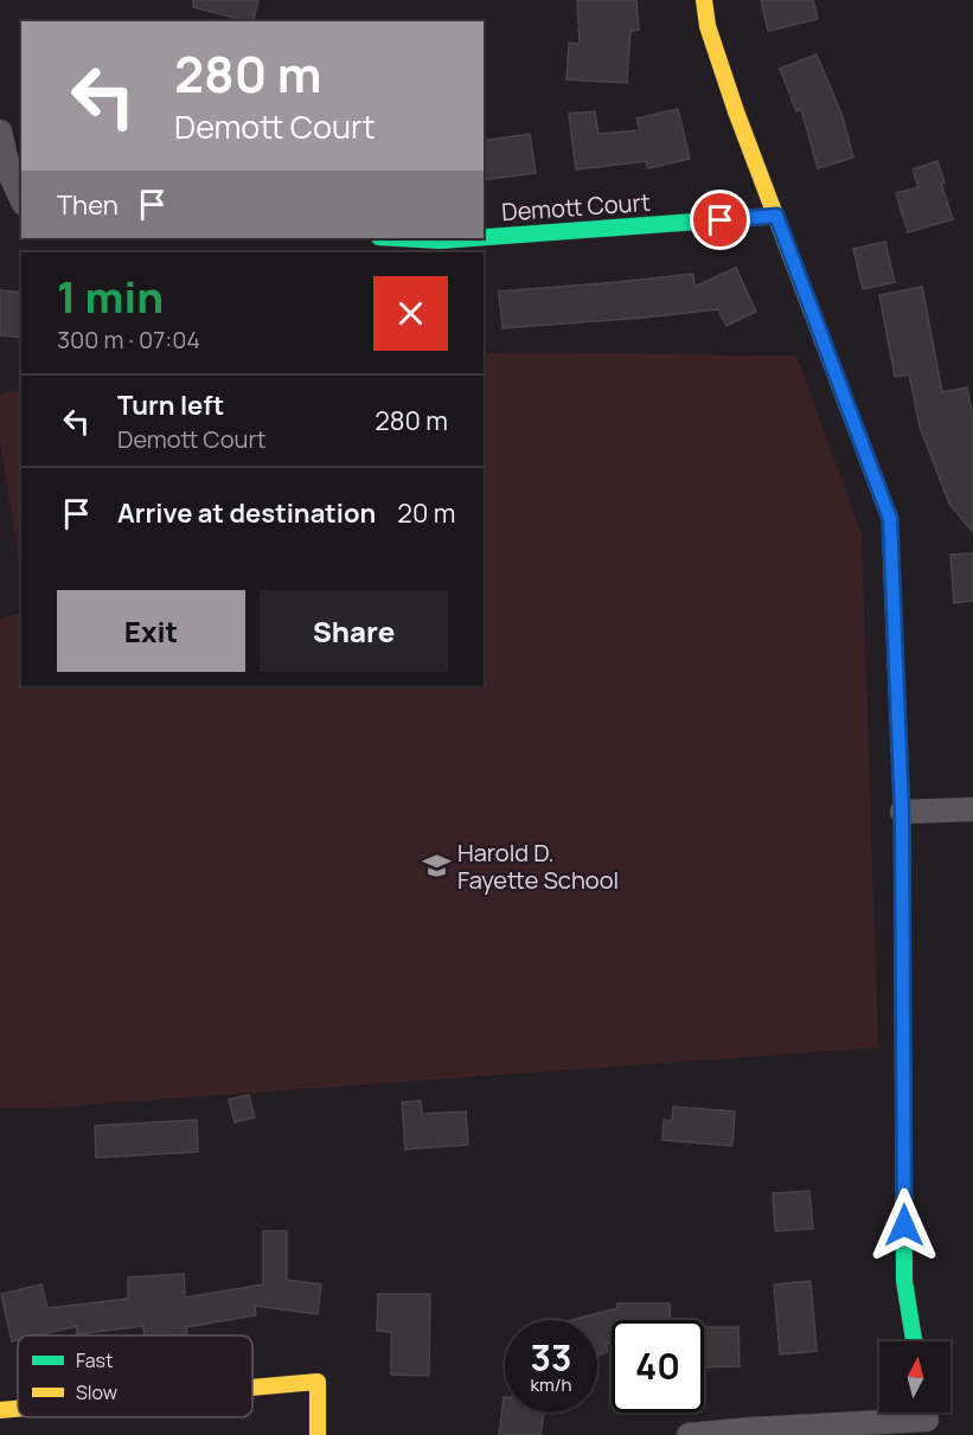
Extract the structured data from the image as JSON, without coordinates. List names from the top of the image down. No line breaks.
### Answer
{"streets":{"street":["Demott Court"]},"places":{"school or university":["Harold D. Fayette School"]},"legend":["Fast","Slow"],"north":"top","page":{"turn":["280 m","Demott Court"],"then":"Then","heading":["1 min","300 m · 07:04"],"list":[{"name":"Turn left","note":"Demott Court","value":"280 m"},{"name":"Arrive at destination","value":"20 m"}],"buttons":["Exit","Share"],"speed":"33 km/h","limit":"40"}}
